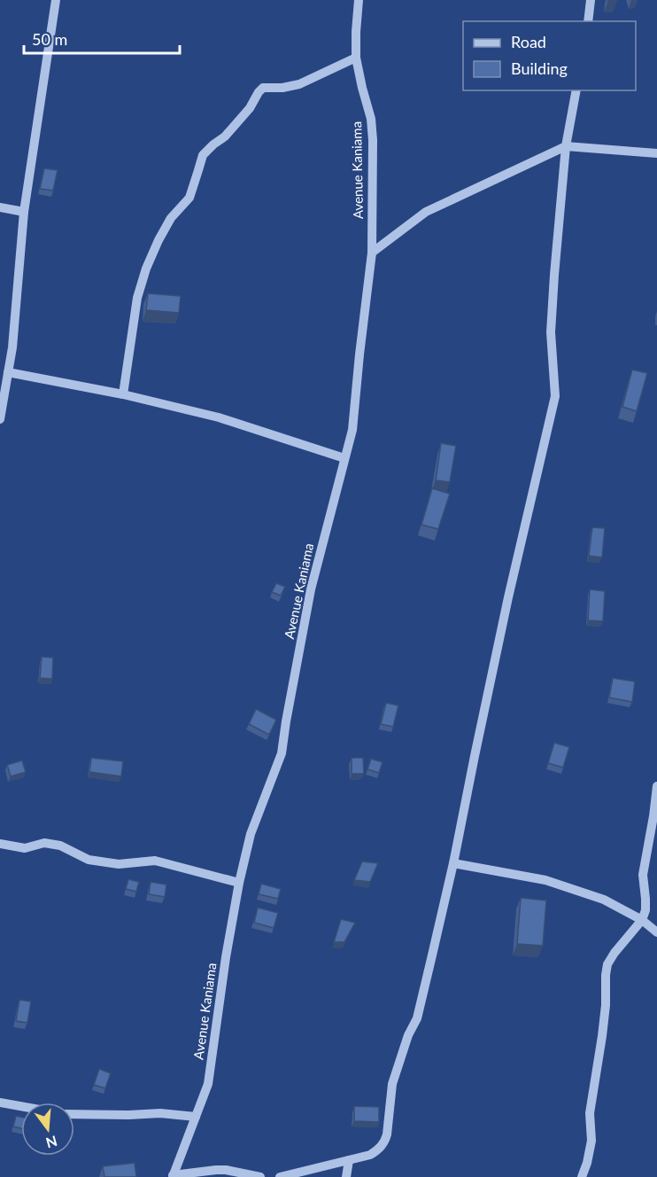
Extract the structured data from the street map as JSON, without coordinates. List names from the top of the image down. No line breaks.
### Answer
{"streets":{"street":["Avenue Kaniama"]},"legend":["Road","Building"],"scale_bar":"50 m","north":"bottom"}
